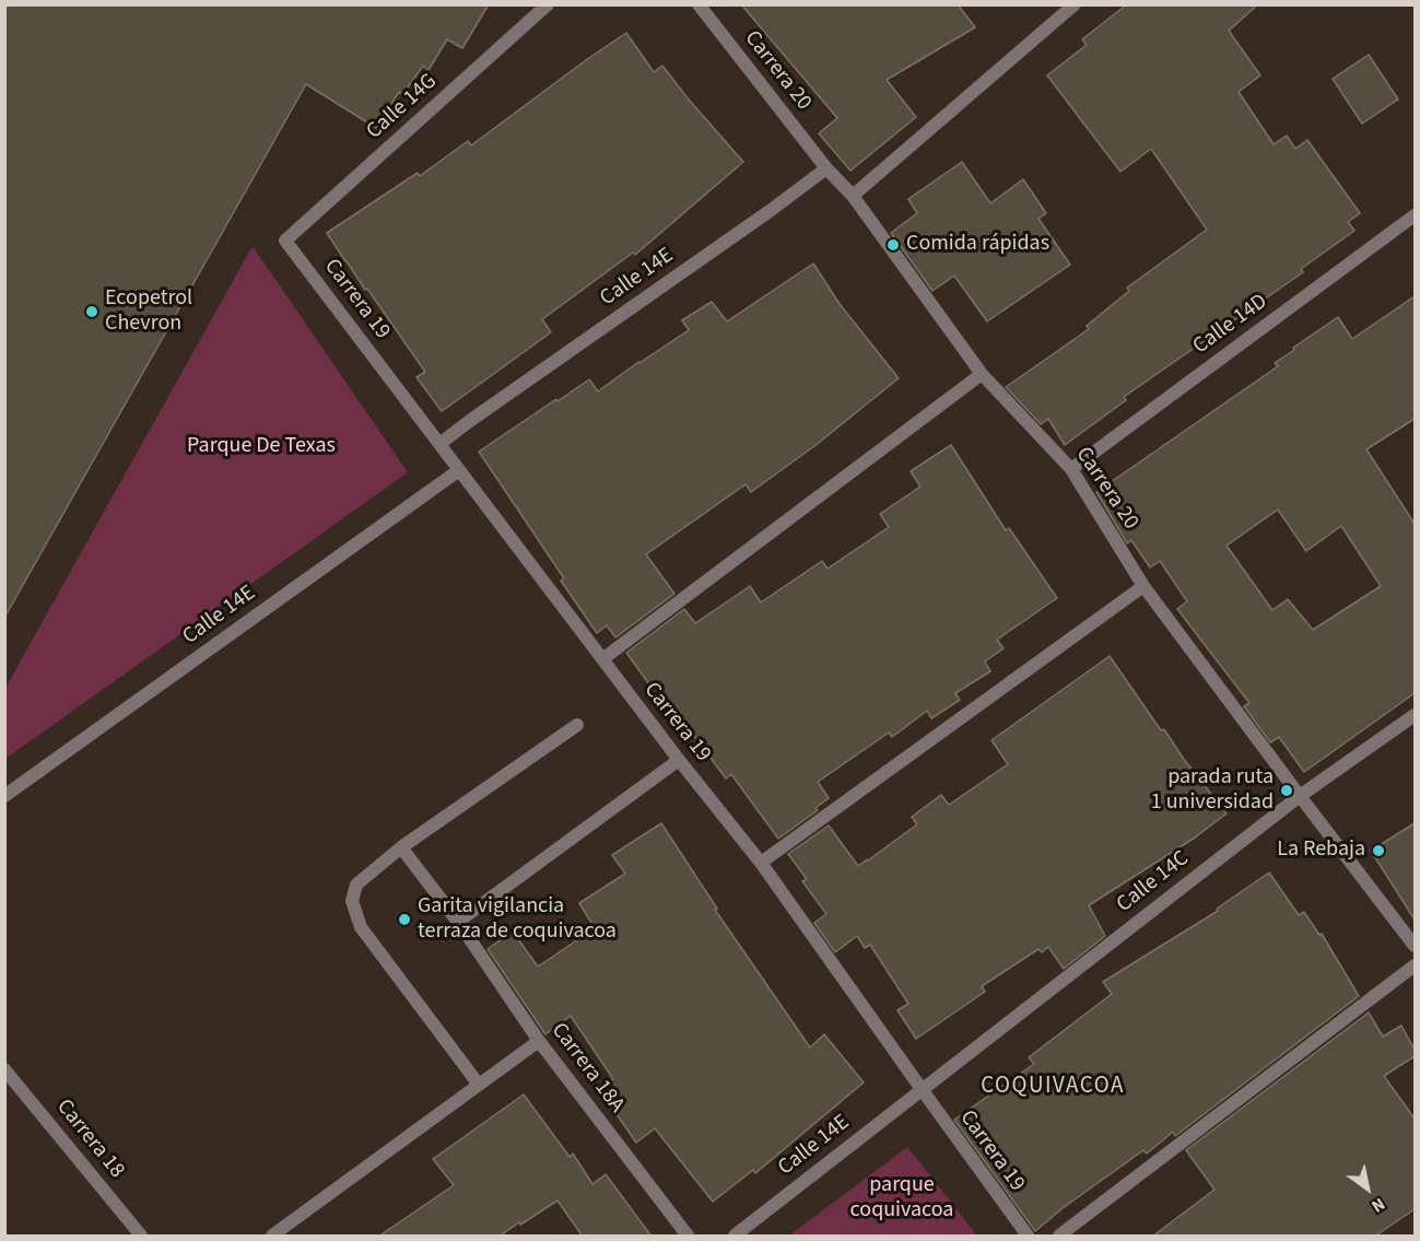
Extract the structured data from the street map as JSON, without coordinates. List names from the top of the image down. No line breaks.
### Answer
{"streets":{"street":["Carrera 20","Calle 14G","Calle 14E","Carrera 19","Calle 14D","Calle 14C","Carrera 18A","Carrera 18"]},"crossings":[["Carrera 20","Calle 14E"],["Carrera 20","Calle 14D"],["Carrera 20","Calle 14C"],["Calle 14G","Carrera 19"],["Calle 14E","Carrera 19"],["Calle 14E","Calle 14C"],["Carrera 19","Calle 14C"]],"districts":["COQUIVACOA"],"parks":["Parque De Texas","parque coquivacoa"],"places":["Comida rápidas","Ecopetrol Chevron","parada ruta 1 universidad","La Rebaja","Garita vigilancia terraza de coquivacoa"],"north":"bottom right"}
